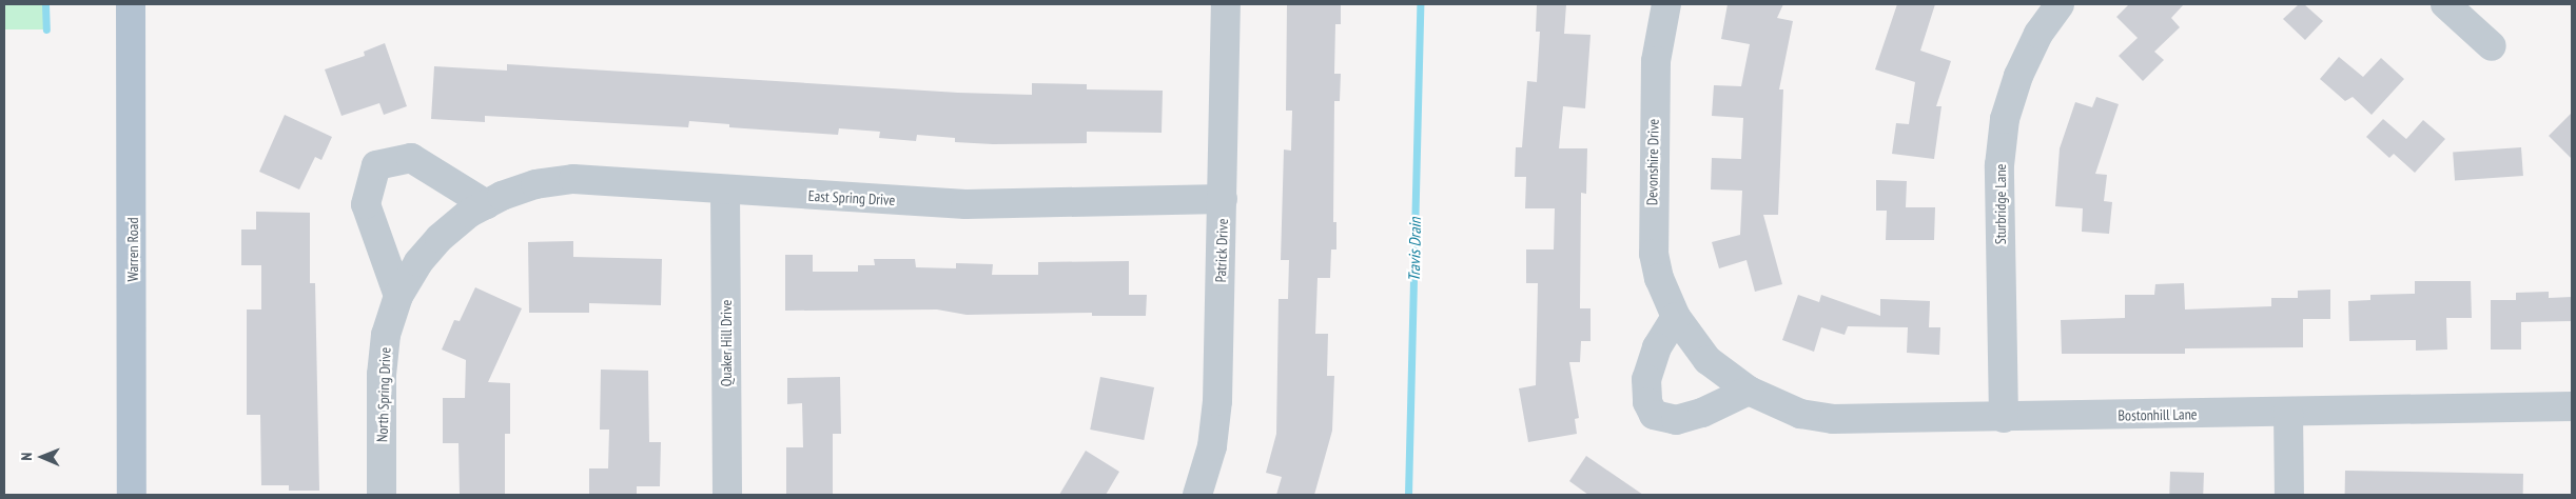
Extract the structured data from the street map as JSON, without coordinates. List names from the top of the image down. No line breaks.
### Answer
{"streets":{"main road":["Warren Road"],"street":["Devonshire Drive","East Spring Drive","Sturbridge Lane","Patrick Drive","Quaker Hill Drive","North Spring Drive","Bostonhill Lane"]},"crossings":[["Devonshire Drive","Bostonhill Lane"],["East Spring Drive","Patrick Drive"],["East Spring Drive","Quaker Hill Drive"],["East Spring Drive","North Spring Drive"],["Sturbridge Lane","Bostonhill Lane"]],"water":["Travis Drain"],"north":"left"}
